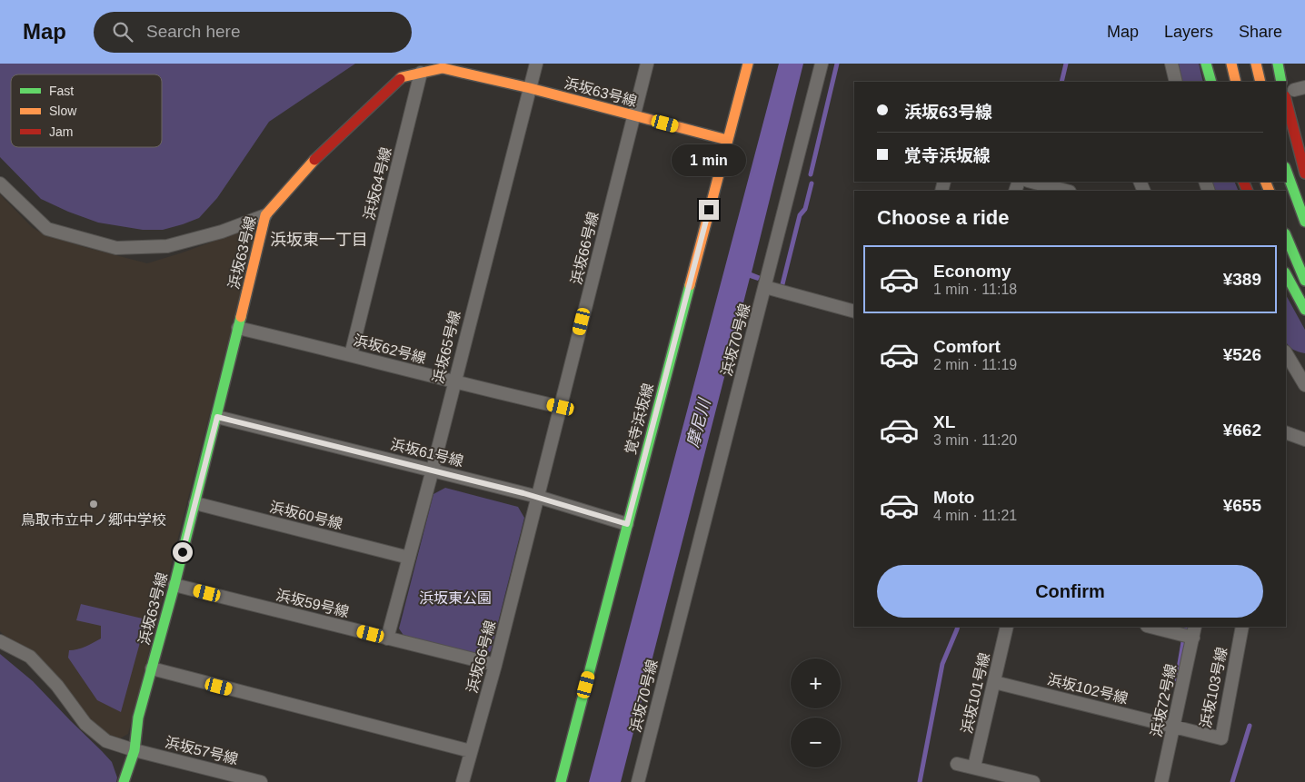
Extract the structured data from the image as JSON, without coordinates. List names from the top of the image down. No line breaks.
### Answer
{"streets":{"main road":["浜坂63号線","覚寺浜坂線"],"street":["浜坂64号線","浜坂66号線","浜坂70号線","浜坂65号線","浜坂62号線","浜坂61号線","浜坂60号線","浜坂59号線","浜坂103号線","浜坂102号線","浜坂101号線","浜坂72号線","浜坂57号線"]},"crossings":[["浜坂63号線","浜坂64号線"],["浜坂63号線","浜坂66号線"],["浜坂63号線","浜坂65号線"],["浜坂63号線","浜坂62号線"],["浜坂63号線","覚寺浜坂線"],["浜坂63号線","浜坂61号線"],["浜坂63号線","浜坂60号線"],["浜坂63号線","浜坂59号線"],["浜坂63号線","浜坂57号線"],["浜坂64号線","浜坂62号線"],["浜坂66号線","浜坂62号線"],["浜坂66号線","浜坂61号線"],["浜坂66号線","浜坂59号線"],["浜坂65号線","浜坂62号線"],["浜坂65号線","浜坂61号線"],["浜坂65号線","浜坂60号線"],["浜坂65号線","浜坂59号線"],["覚寺浜坂線","浜坂61号線"],["浜坂103号線","浜坂102号線"],["浜坂103号線","浜坂72号線"],["浜坂102号線","浜坂101号線"],["浜坂102号線","浜坂72号線"]],"districts":["浜坂東一丁目"],"water":["摩尼川"],"parks":["浜坂東公園"],"places":["鳥取市立中ノ郷中学校"],"legend":["Fast","Slow","Jam"],"page":{"header":"Map","search":"Search here","nav":["Map","Layers","Share"],"banner":["浜坂63号線","覚寺浜坂線"],"bubble":"1 min","heading":"Choose a ride","list":[{"name":"Economy","note":"1 min · 11:18","value":"¥389"},{"name":"Comfort","note":"2 min · 11:19","value":"¥526"},{"name":"XL","note":"3 min · 11:20","value":"¥662"},{"name":"Moto","note":"4 min · 11:21","value":"¥655"}],"buttons":"Confirm","map_buttons":["+","−"]}}
